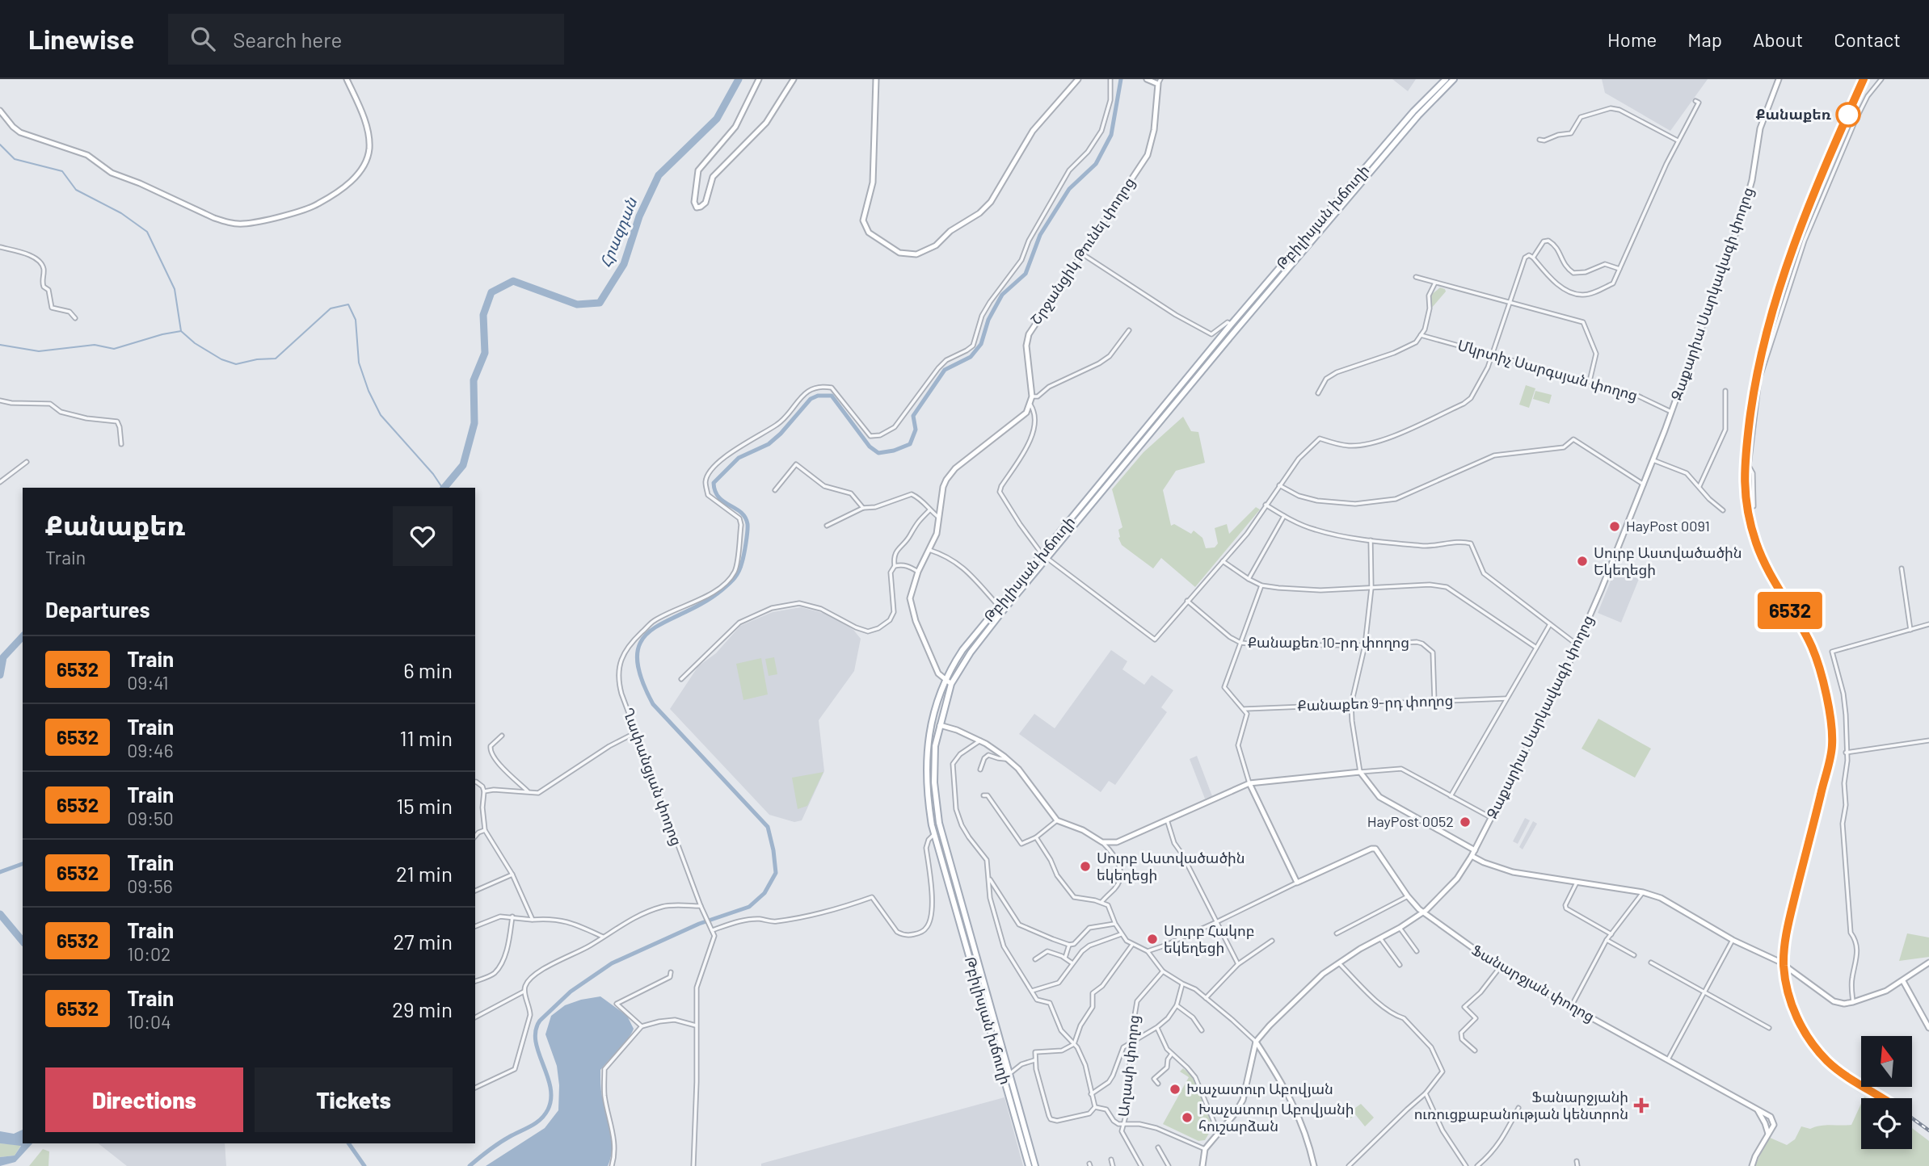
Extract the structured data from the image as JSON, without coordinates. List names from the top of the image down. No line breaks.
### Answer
{"streets":{"main road":["Թբիլիսյան խճուղի"],"street":["Շրջանցիկ Թունել փողոց","Զաքարիա Սարկավագի փողոց","Մկրտիչ Սարգսյան փողոց","Քանաքեռ 10-րդ փողոց","Քանաքեռ 9-րդ փողոց","Ղափանցյան փողոց","Ֆանարջյան փողոց","Աղասի փողոց"]},"crossings":[["Զաքարիա Սարկավագի փողոց","Մկրտիչ Սարգսյան փողոց"],["Զաքարիա Սարկավագի փողոց","Ֆանարջյան փողոց"],["Քանաքեռ 10-րդ փողոց","Քանաքեռ 9-րդ փողոց"]],"water":["Հրազդան"],"places":{"other":["Քանաքեռ","HayPost 0091","Սուրբ Աստվածածին Եկեղեցի","HayPost 0052","Սուրբ Աստվածածին եկեղեցի","Սուրբ Հակոբ եկեղեցի","Խաչատուր Աբովյան","Խաչատուր Աբովյանի հուշարձան"],"health":["Ֆանարջյանի ուռուցքաբանության կենտրոն"]},"north":"top","page":{"header":"Linewise","search":"Search here","nav":["Home","Map","About","Contact"],"on_map":"6532","heading":[["Քանաքեռ","Train"],"Departures"],"list":[{"mark":"6532","name":"Train","note":"09:41","value":"6 min"},{"mark":"6532","name":"Train","note":"09:46","value":"11 min"},{"mark":"6532","name":"Train","note":"09:50","value":"15 min"},{"mark":"6532","name":"Train","note":"09:56","value":"21 min"},{"mark":"6532","name":"Train","note":"10:02","value":"27 min"},{"mark":"6532","name":"Train","note":"10:04","value":"29 min"}],"buttons":["Directions","Tickets"]}}
